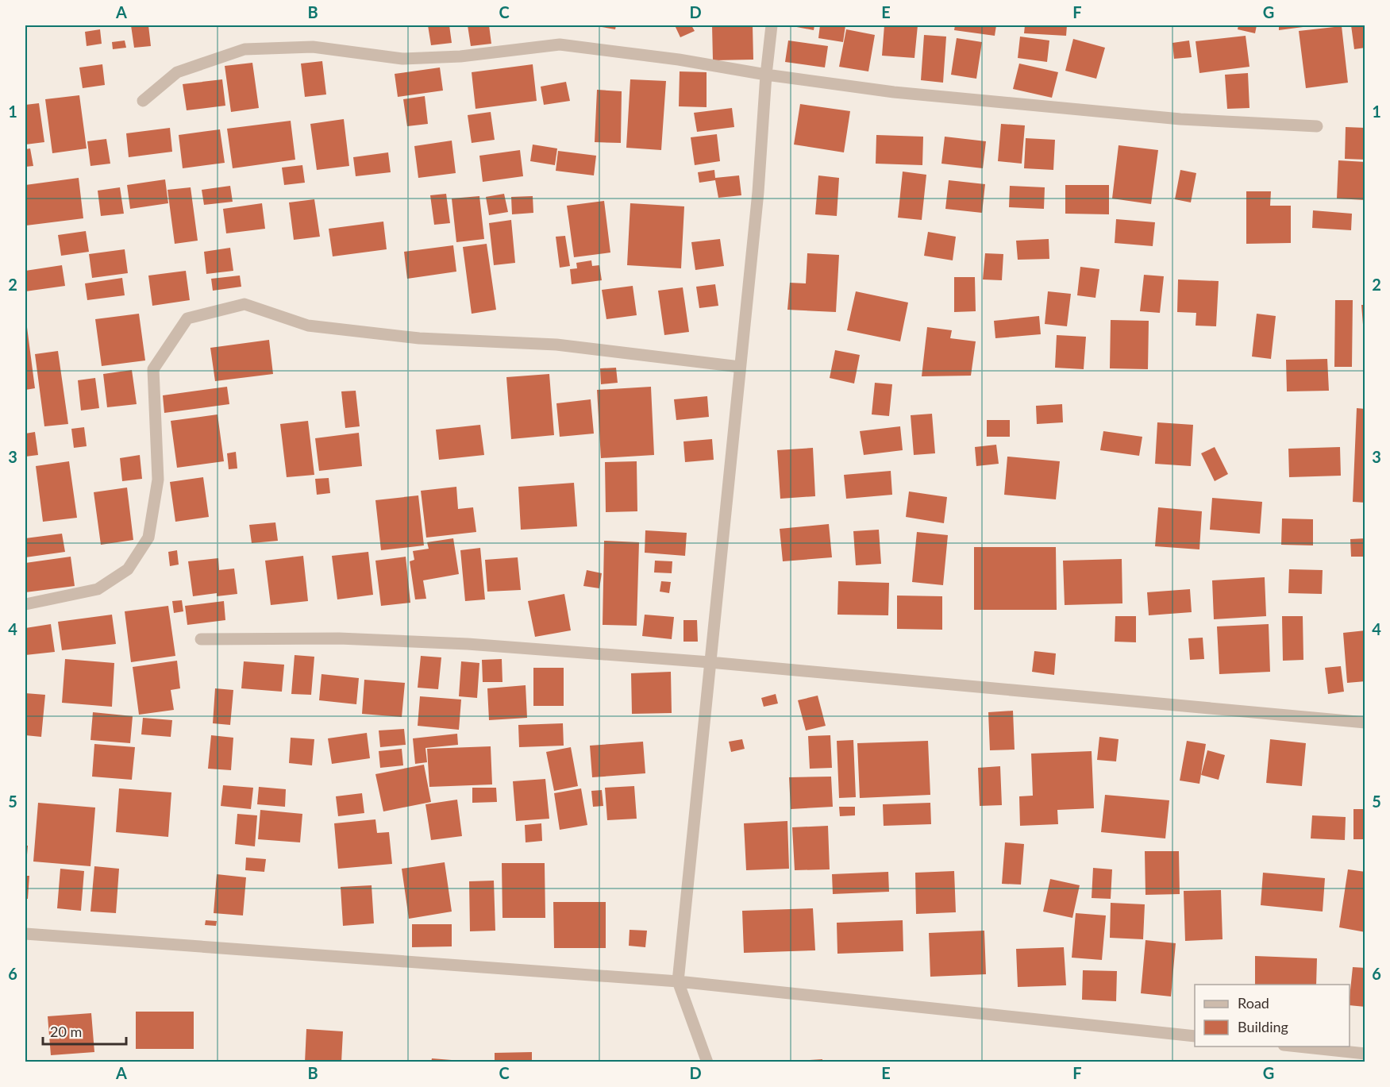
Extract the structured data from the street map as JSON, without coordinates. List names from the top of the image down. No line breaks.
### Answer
{"legend":["Road","Building"],"scale_bar":"20 m","grid":{"columns":["A","B","C","D","E","F","G"],"rows":["1","2","3","4","5","6"]}}
